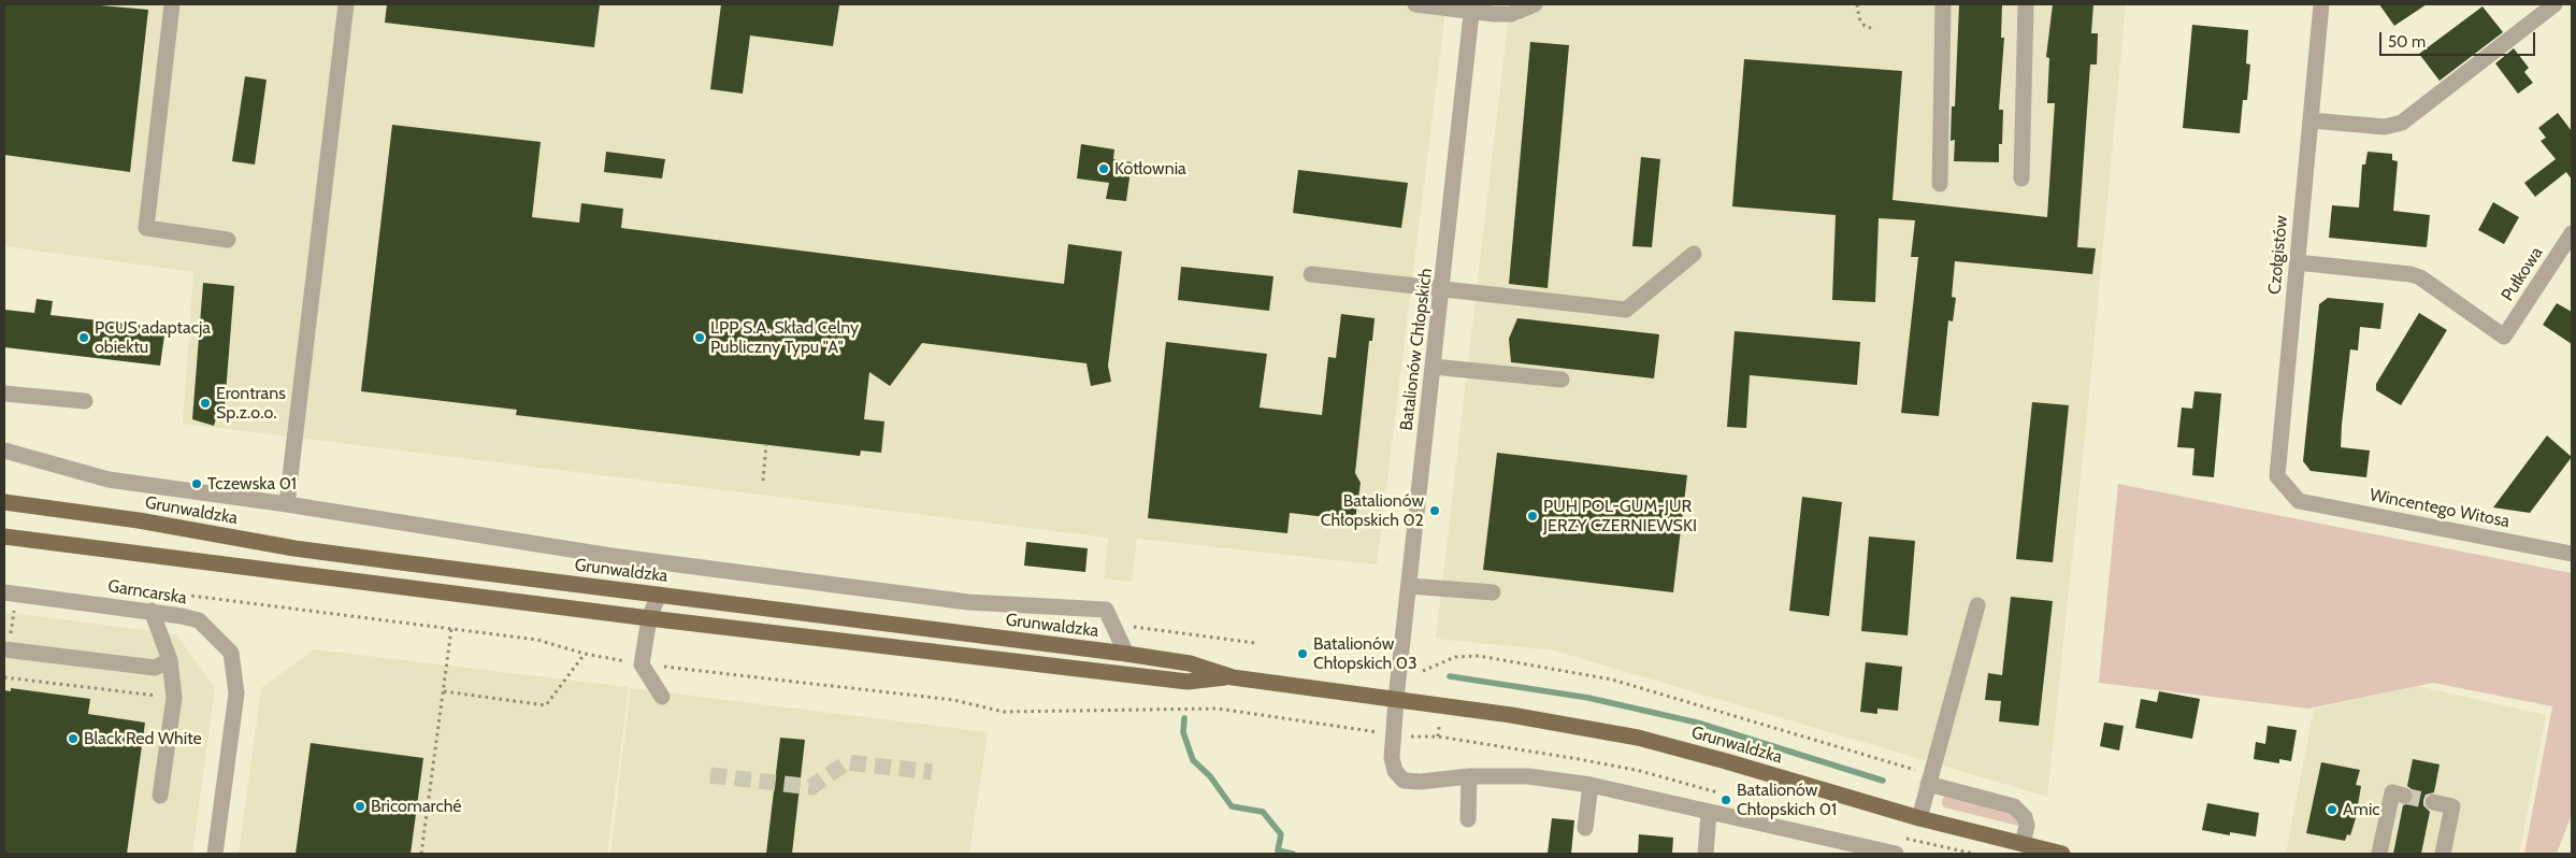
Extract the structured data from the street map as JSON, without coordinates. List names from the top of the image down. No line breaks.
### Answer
{"streets":{"main road":["Grunwaldzka"],"street":["Czołgistów","Pułkowa","Batalionów Chłopskich","Wincentego Witosa","Garncarska"]},"crossings":[["Czołgistów","Pułkowa"],["Czołgistów","Wincentego Witosa"],["Batalionów Chłopskich","Grunwaldzka"]],"places":["Kotłownia","PCUS adaptacja obiektu","LPP S.A. Skład Celny Publiczny Typu \"A\"","Erontrans Sp.z.o.o.","Tczewska 01","Batalionów Chłopskich 02","PUH POL-GUM-JUR JERZY CZERNIEWSKI","Batalionów Chłopskich 03","Black Red White","Batalionów Chłopskich 01","Bricomarché","Amic"],"scale_bar":"50 m"}
